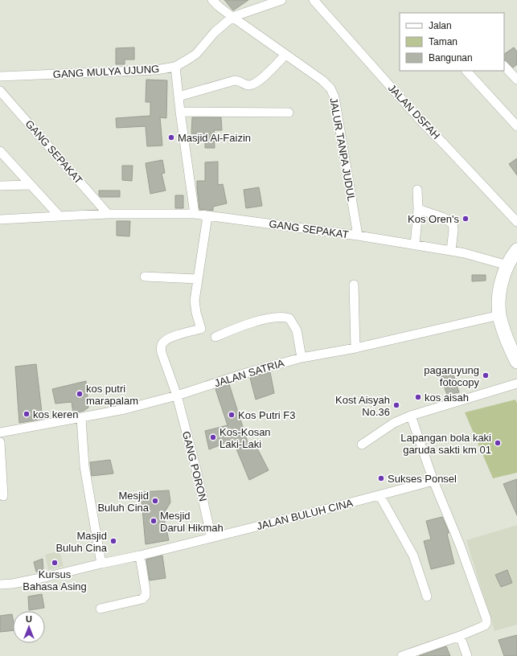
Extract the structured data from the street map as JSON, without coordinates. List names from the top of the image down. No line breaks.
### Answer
{"streets":{"street":["GANG MULYA UJUNG","JALAN DSFAH","JALUR TANPA JUDUL","GANG SEPAKAT","JALAN SATRIA","GANG PORON","JALAN BULUH CINA"]},"crossings":[["GANG MULYA UJUNG","JALUR TANPA JUDUL"],["JALUR TANPA JUDUL","GANG SEPAKAT"],["JALAN SATRIA","GANG PORON"],["GANG PORON","JALAN BULUH CINA"]],"places":["Masjid Al-Faizin","Kos Oren's","pagaruyung fotocopy","kos putri marapalam","kos aisah","Kost Aisyah No.36","kos keren","Kos Putri F3","Kos-Kosan Laki-Laki","Lapangan bola kaki garuda sakti km 01","Sukses Ponsel","Mesjid Buluh Cina","Mesjid Darul Hikmah","Masjid Buluh Cina","Kursus Bahasa Asing"],"legend":["Jalan","Taman","Bangunan"],"north":"top"}
